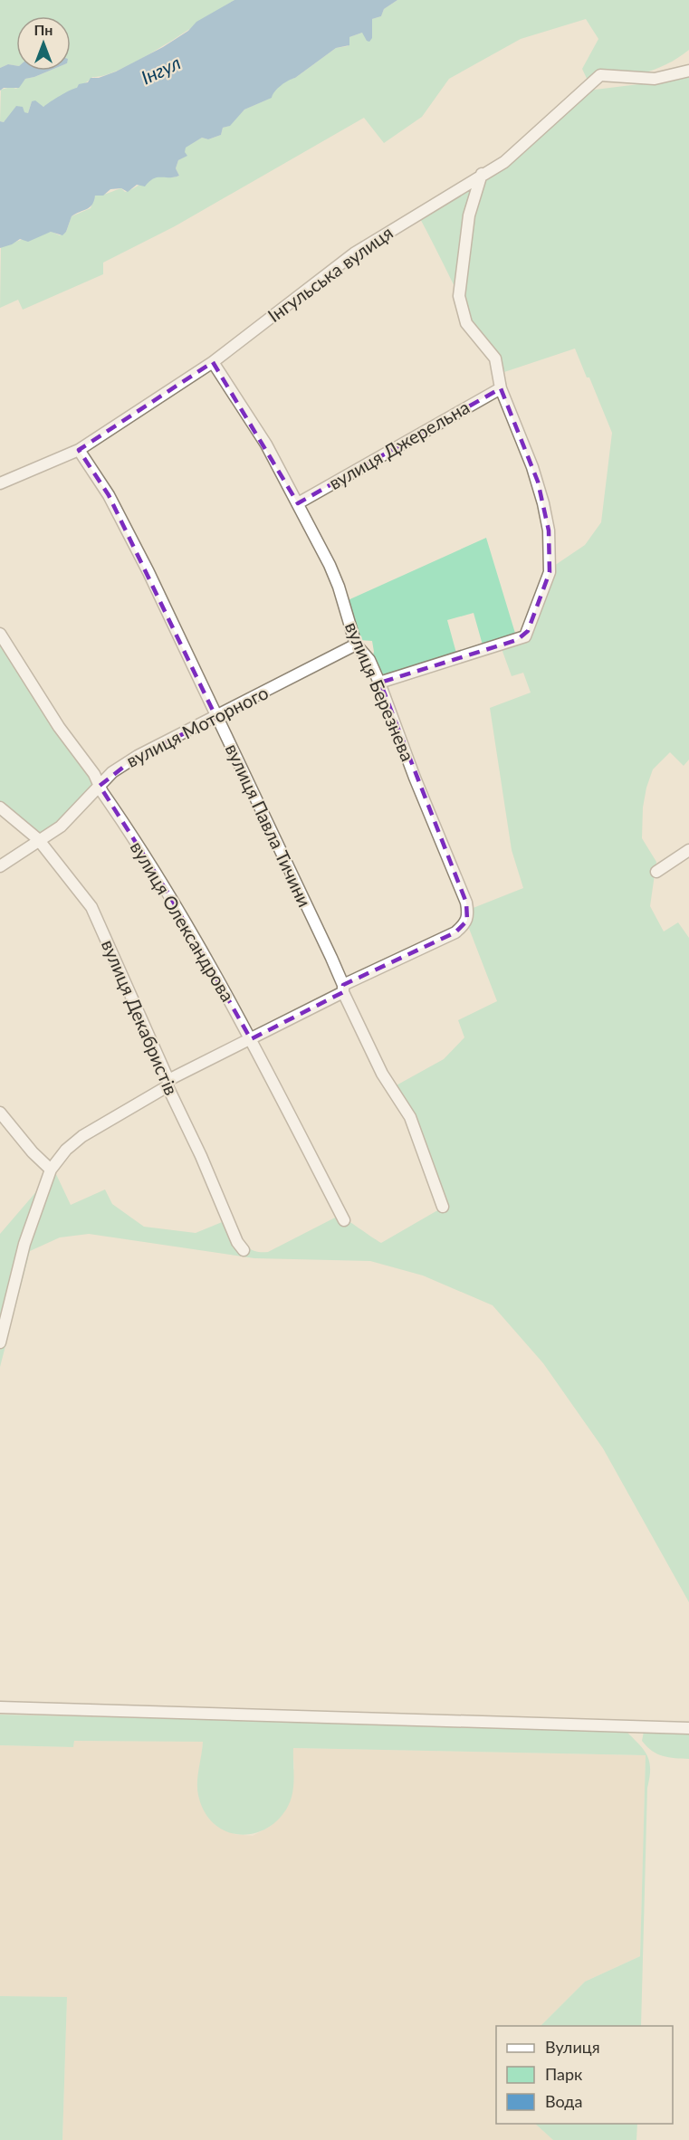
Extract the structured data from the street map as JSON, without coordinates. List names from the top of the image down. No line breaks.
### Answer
{"streets":{"street":["Інгульська вулиця","вулиця Джерельна","вулиця Березнева","вулиця Моторного","вулиця Павла Тичини","вулиця Олександрова","вулиця Декабристів"]},"crossings":[["Інгульська вулиця","вулиця Березнева"],["Інгульська вулиця","вулиця Павла Тичини"],["вулиця Джерельна","вулиця Березнева"],["вулиця Березнева","вулиця Моторного"],["вулиця Березнева","вулиця Павла Тичини"],["вулиця Моторного","вулиця Павла Тичини"],["вулиця Моторного","вулиця Олександрова"],["вулиця Моторного","вулиця Декабристів"]],"water":["Інгул"],"legend":["Вулиця","Парк","Вода"],"north":"top"}
